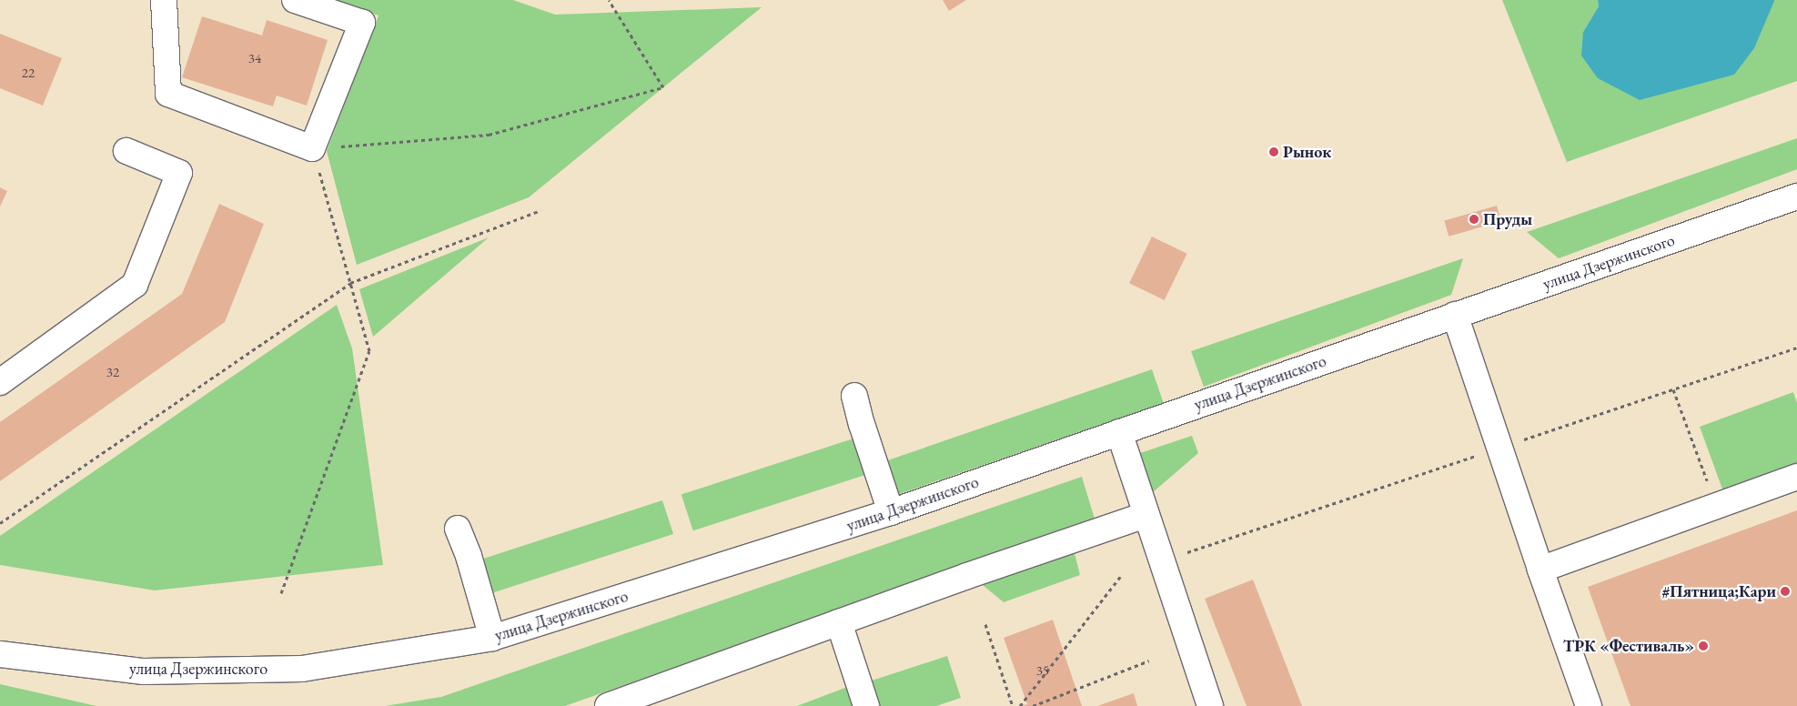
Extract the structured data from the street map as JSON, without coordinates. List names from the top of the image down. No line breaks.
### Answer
{"streets":{"street":["улица Дзержинского"]},"places":["Рынок","Пруды","#Пятница;Кари","ТРК «Фестиваль»"],"house_numbers":["34","22","32","35"]}
